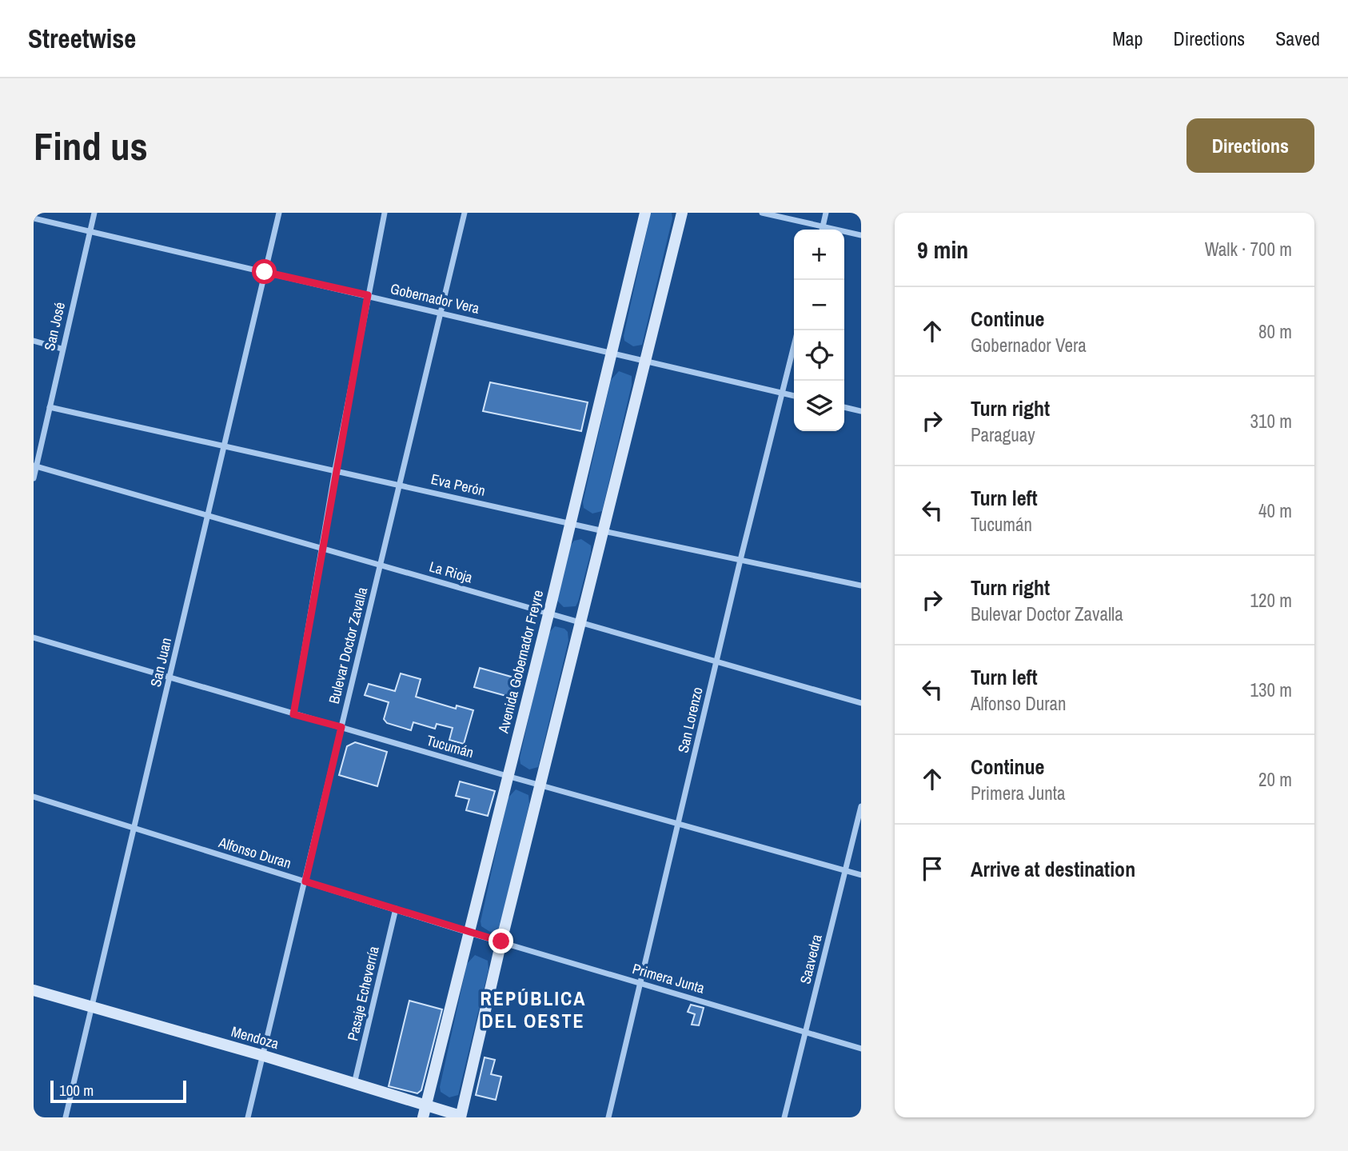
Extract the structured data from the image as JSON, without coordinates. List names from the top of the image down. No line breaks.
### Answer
{"streets":{"main road":["Avenida Gobernador Freyre","Mendoza"],"street":["Gobernador Vera","San José","Eva Perón","La Rioja","Bulevar Doctor Zavalla","San Juan","San Lorenzo","Tucumán","Alfonso Duran","Saavedra","Primera Junta","Pasaje Echeverría"]},"crossings":[["Gobernador Vera","San José"],["Gobernador Vera","Bulevar Doctor Zavalla"],["Gobernador Vera","Avenida Gobernador Freyre"],["Gobernador Vera","San Juan"],["Gobernador Vera","San Lorenzo"],["San José","Eva Perón"],["San José","La Rioja"],["Eva Perón","Bulevar Doctor Zavalla"],["Eva Perón","Avenida Gobernador Freyre"],["Eva Perón","San Juan"],["Eva Perón","San Lorenzo"],["La Rioja","Bulevar Doctor Zavalla"],["La Rioja","Avenida Gobernador Freyre"],["La Rioja","San Juan"],["La Rioja","San Lorenzo"],["Bulevar Doctor Zavalla","Tucumán"],["Bulevar Doctor Zavalla","Alfonso Duran"],["Bulevar Doctor Zavalla","Mendoza"],["Avenida Gobernador Freyre","Tucumán"],["Avenida Gobernador Freyre","Alfonso Duran"],["Avenida Gobernador Freyre","Primera Junta"],["Avenida Gobernador Freyre","Mendoza"],["San Juan","Tucumán"],["San Juan","Alfonso Duran"],["San Juan","Mendoza"],["San Lorenzo","Tucumán"],["San Lorenzo","Primera Junta"],["Tucumán","Saavedra"],["Alfonso Duran","Primera Junta"],["Alfonso Duran","Pasaje Echeverría"],["Saavedra","Primera Junta"],["Pasaje Echeverría","Mendoza"]],"districts":["REPÚBLICA DEL OESTE"],"scale_bar":"100 m","page":{"header":"Streetwise","nav":["Map","Directions","Saved"],"buttons":"Directions","title":"Find us","heading":["9 min","Walk · 700 m"],"map_buttons":["+","−"],"list":[["Continue","Gobernador Vera","80 m"],["Turn right","Paraguay","310 m"],["Turn left","Tucumán","40 m"],["Turn right","Bulevar Doctor Zavalla","120 m"],["Turn left","Alfonso Duran","130 m"],["Continue","Primera Junta","20 m"],"Arrive at destination"],"scale":"100 m"}}
